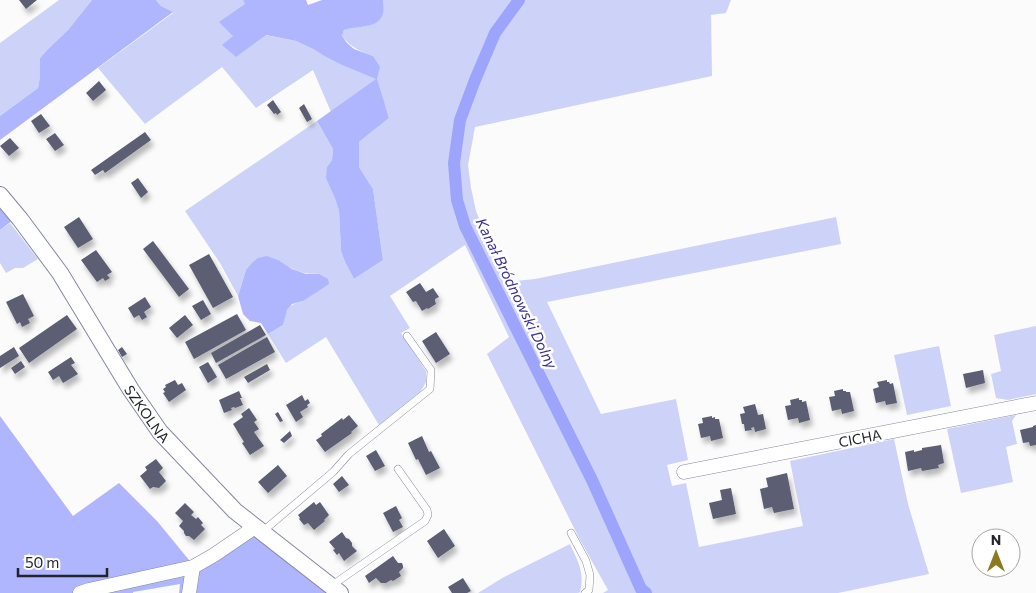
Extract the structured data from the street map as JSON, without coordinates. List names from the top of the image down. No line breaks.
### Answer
{"streets":{"street":["SZKOLNA","CICHA"]},"water":["Kanał Bródnowski Dolny"],"scale_bar":"50 m","north":"top"}
